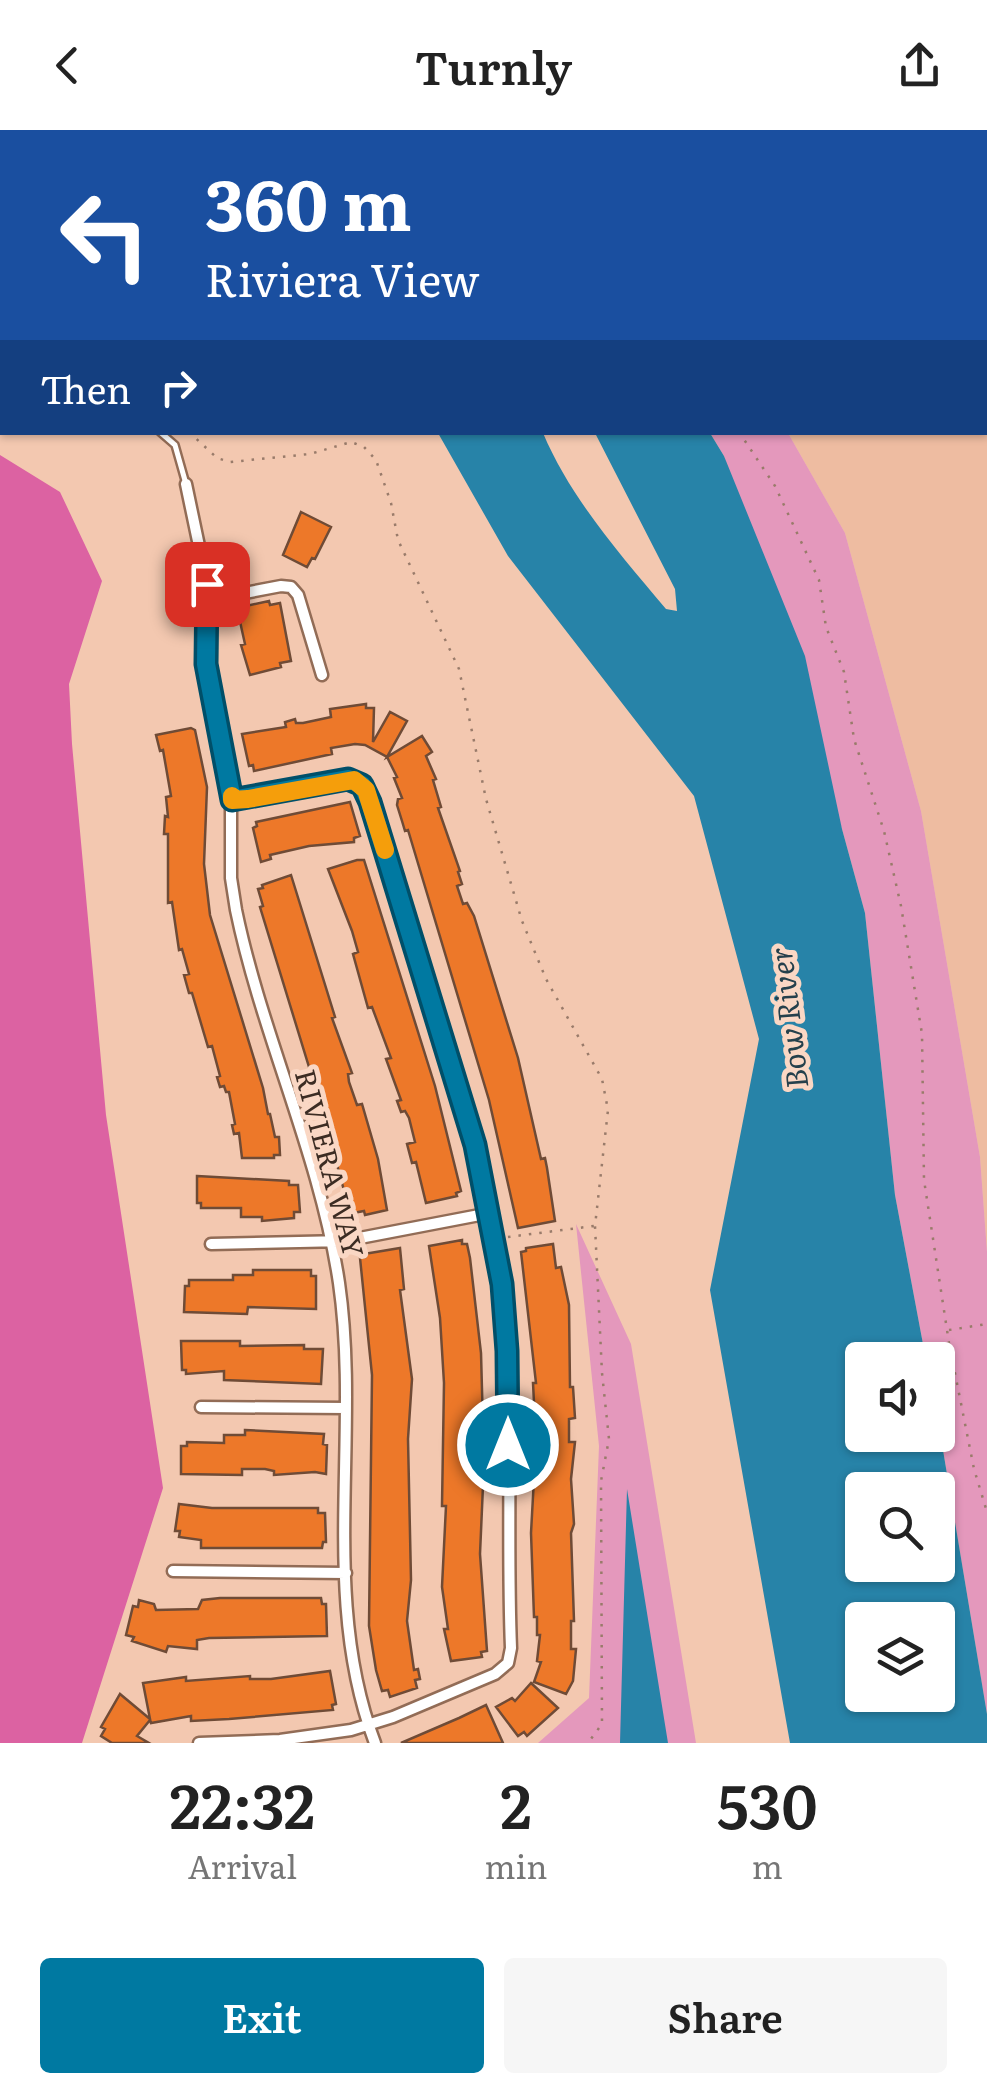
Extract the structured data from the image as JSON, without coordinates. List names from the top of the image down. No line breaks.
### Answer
{"streets":{"street":["RIVIERA WAY"]},"water":["Bow River"],"page":{"header":"Turnly","turn":["360 m","Riviera View"],"then":"Then","eta":["22:32","Arrival","2","min","530","m"],"buttons":["Exit","Share"]}}
